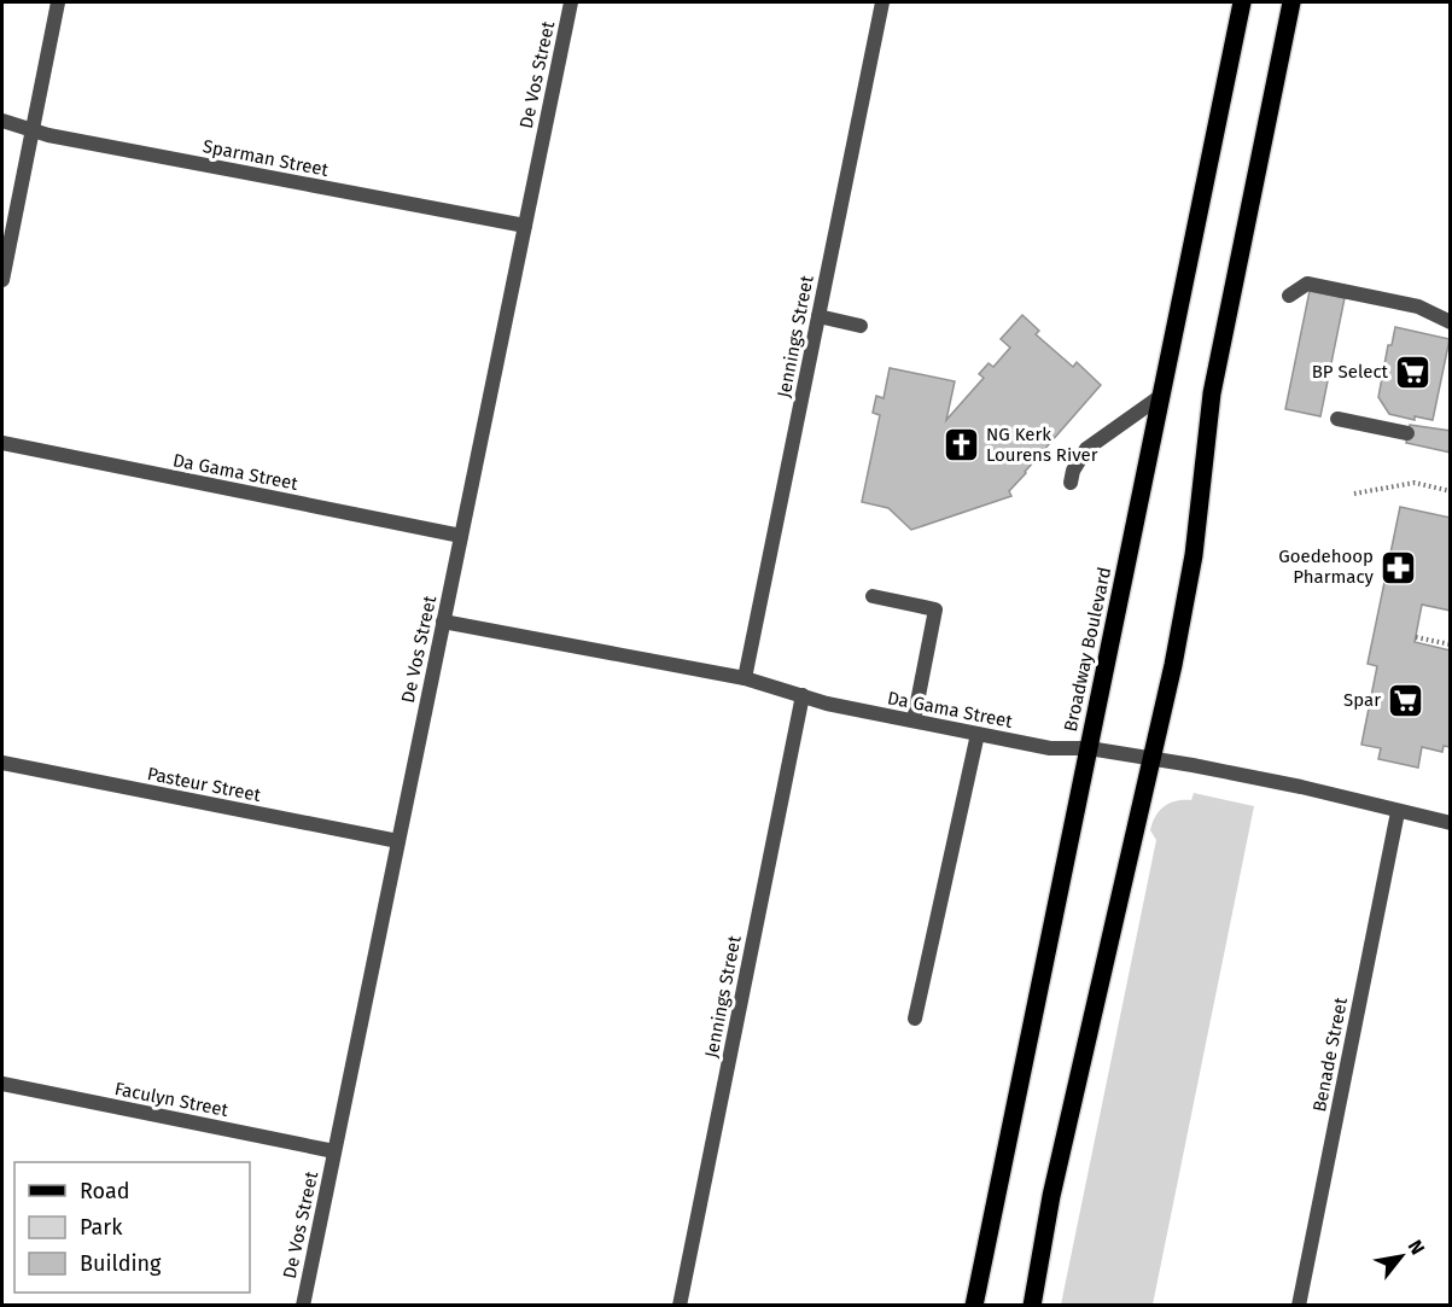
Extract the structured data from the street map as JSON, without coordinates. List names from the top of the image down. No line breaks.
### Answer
{"streets":{"main road":["Broadway Boulevard"],"street":["De Vos Street","Sparman Street","Jennings Street","Da Gama Street","Pasteur Street","Benade Street","Faculyn Street"]},"crossings":[["De Vos Street","Sparman Street"],["De Vos Street","Da Gama Street"],["De Vos Street","Pasteur Street"],["De Vos Street","Faculyn Street"],["Jennings Street","Da Gama Street"],["Da Gama Street","Broadway Boulevard"],["Da Gama Street","Benade Street"]],"places":{"supermarket":["BP Select","Spar"],"church":["NG Kerk Lourens River"],"pharmacy":["Goedehoop Pharmacy"]},"legend":["Road","Park","Building"],"north":"top right"}
